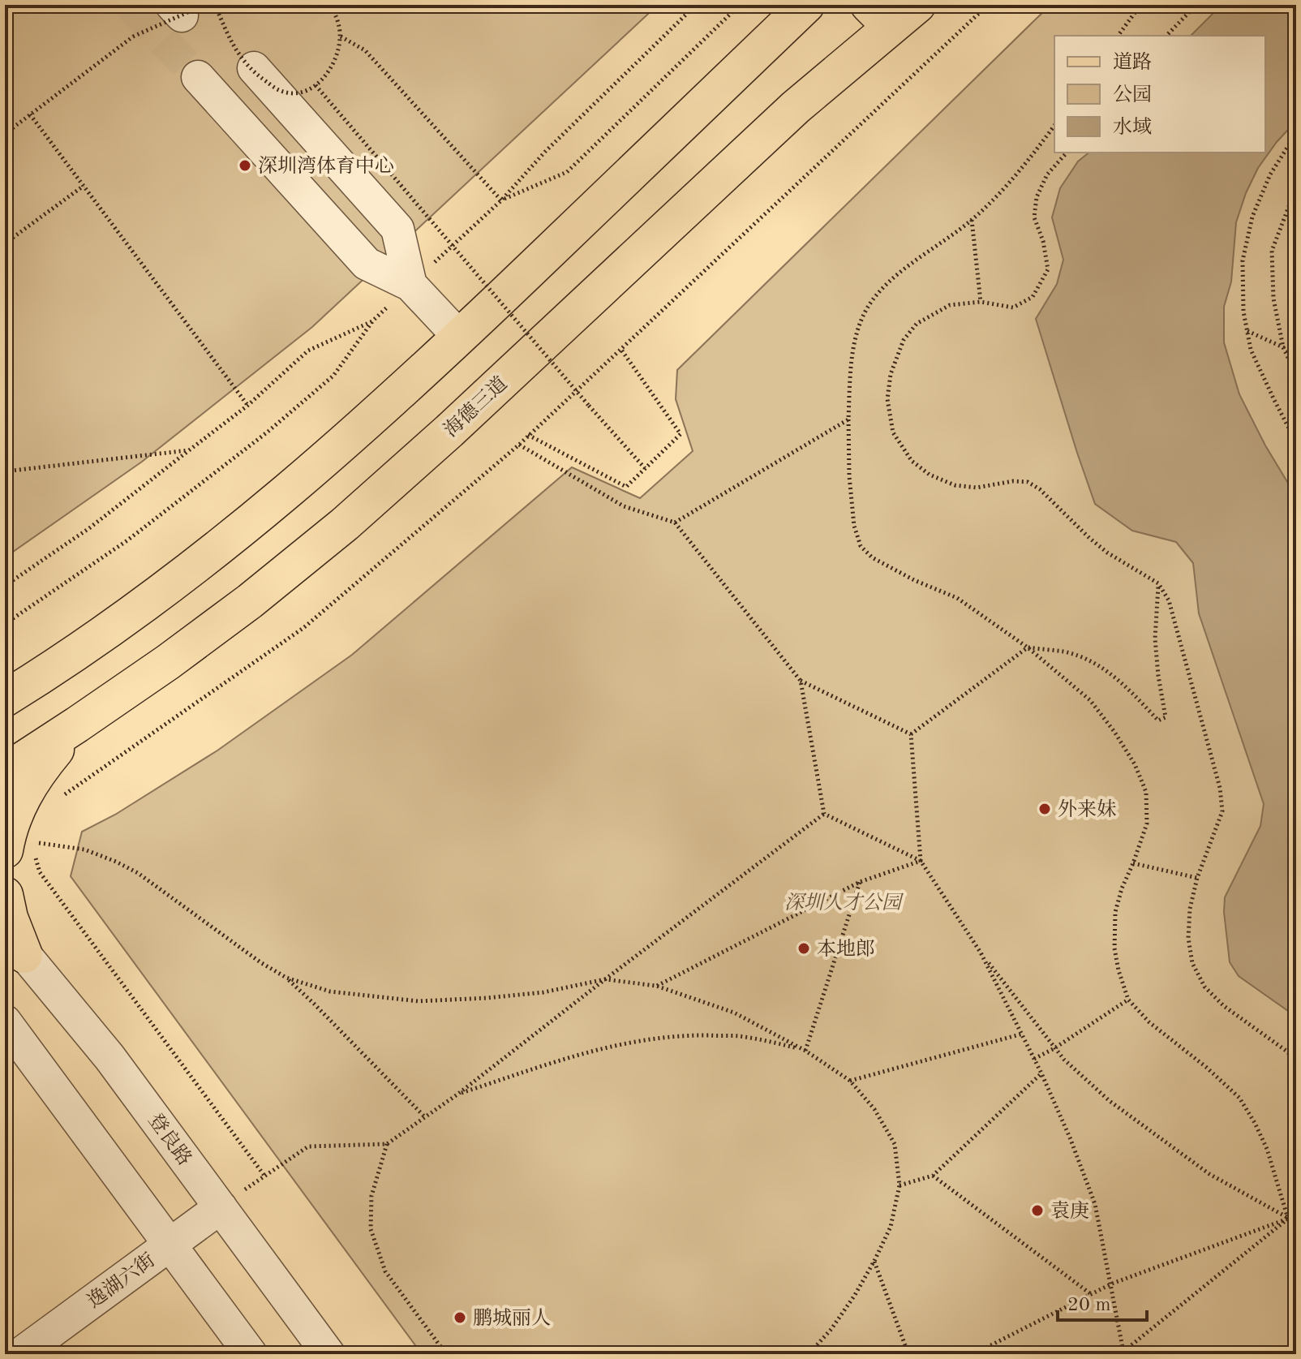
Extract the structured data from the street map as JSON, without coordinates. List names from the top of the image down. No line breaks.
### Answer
{"streets":{"main road":["海德三道"],"street":["登良路","逸湖六街"]},"crossings":[["登良路","逸湖六街"]],"parks":["深圳人才公园"],"places":["深圳湾体育中心","外来妹","本地郎","袁庚","鹏城丽人"],"legend":["道路","公园","水域"],"scale_bar":"20 m"}
